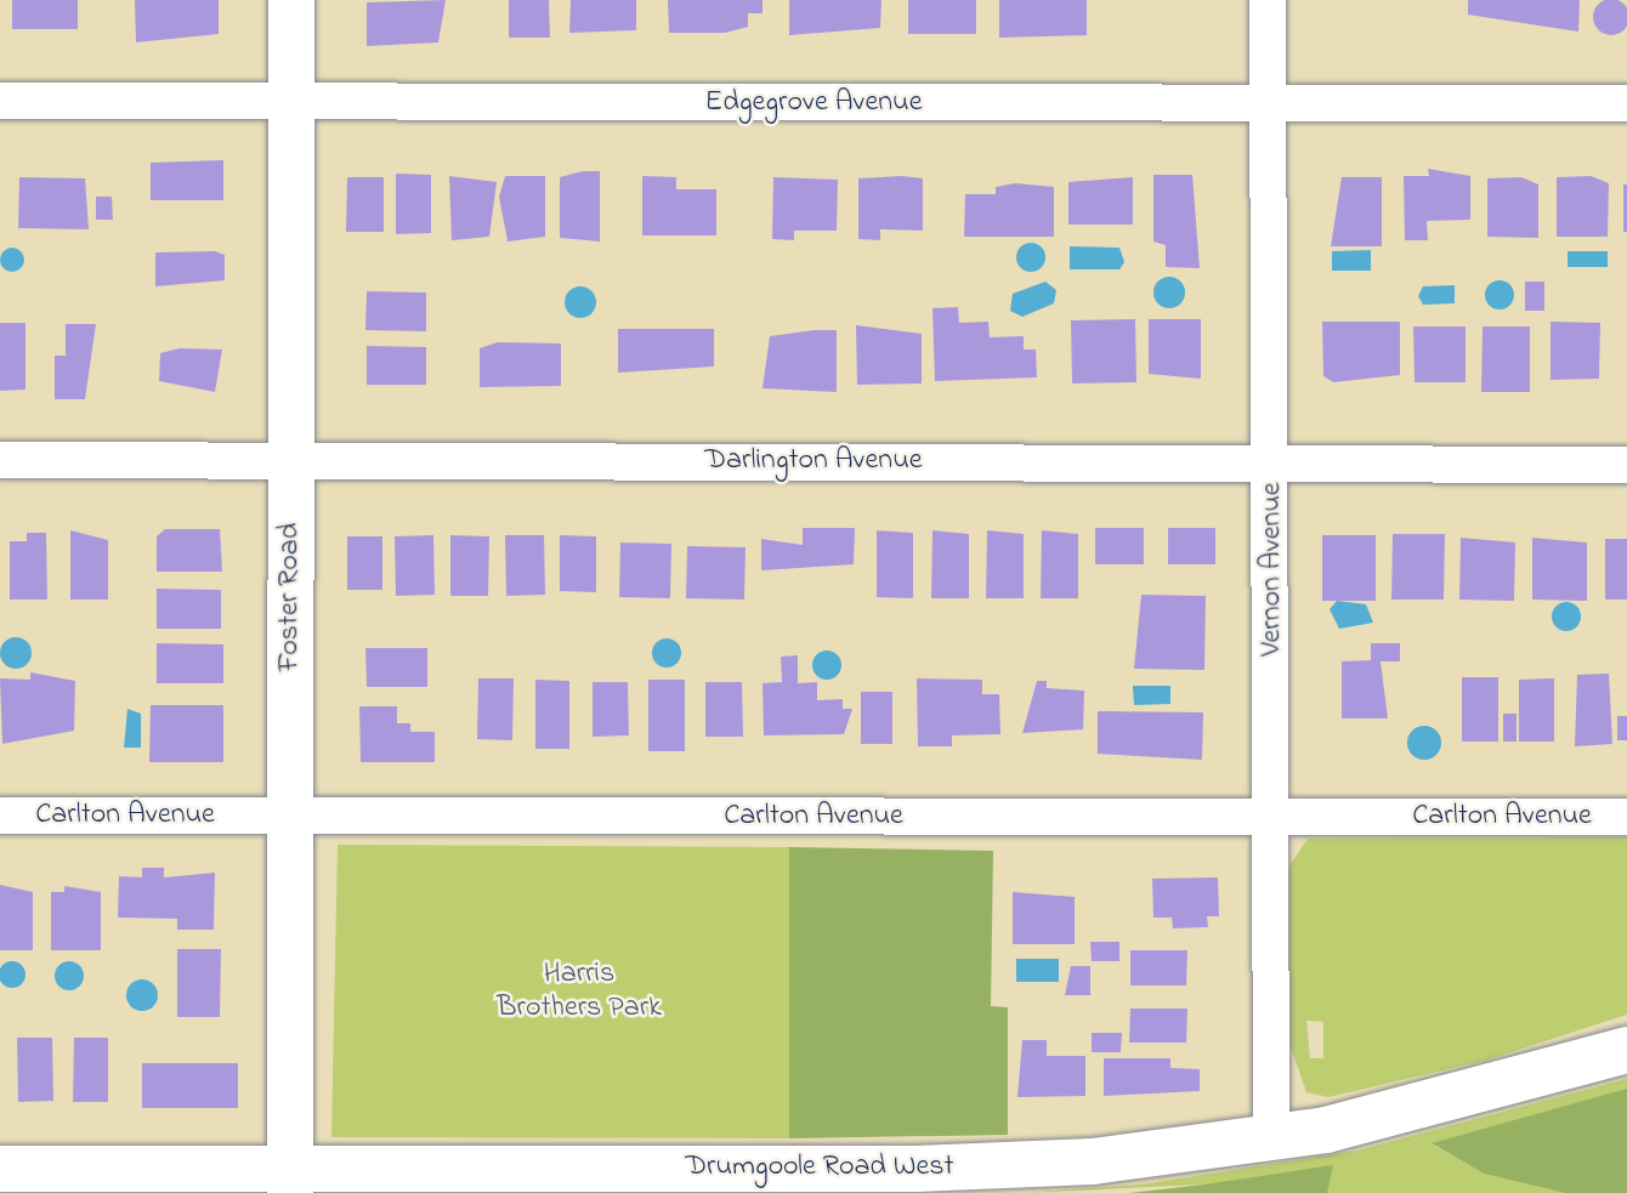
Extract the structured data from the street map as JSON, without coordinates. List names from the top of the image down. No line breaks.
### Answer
{"streets":{"main road":["Foster Road","Drumgoole Road West"],"street":["Edgegrove Avenue","Darlington Avenue","Vernon Avenue","Carlton Avenue"]},"crossings":[["Edgegrove Avenue","Vernon Avenue"],["Edgegrove Avenue","Foster Road"],["Darlington Avenue","Vernon Avenue"],["Darlington Avenue","Foster Road"],["Vernon Avenue","Carlton Avenue"],["Vernon Avenue","Drumgoole Road West"],["Foster Road","Carlton Avenue"],["Foster Road","Drumgoole Road West"]],"parks":["Harris Brothers Park"]}
